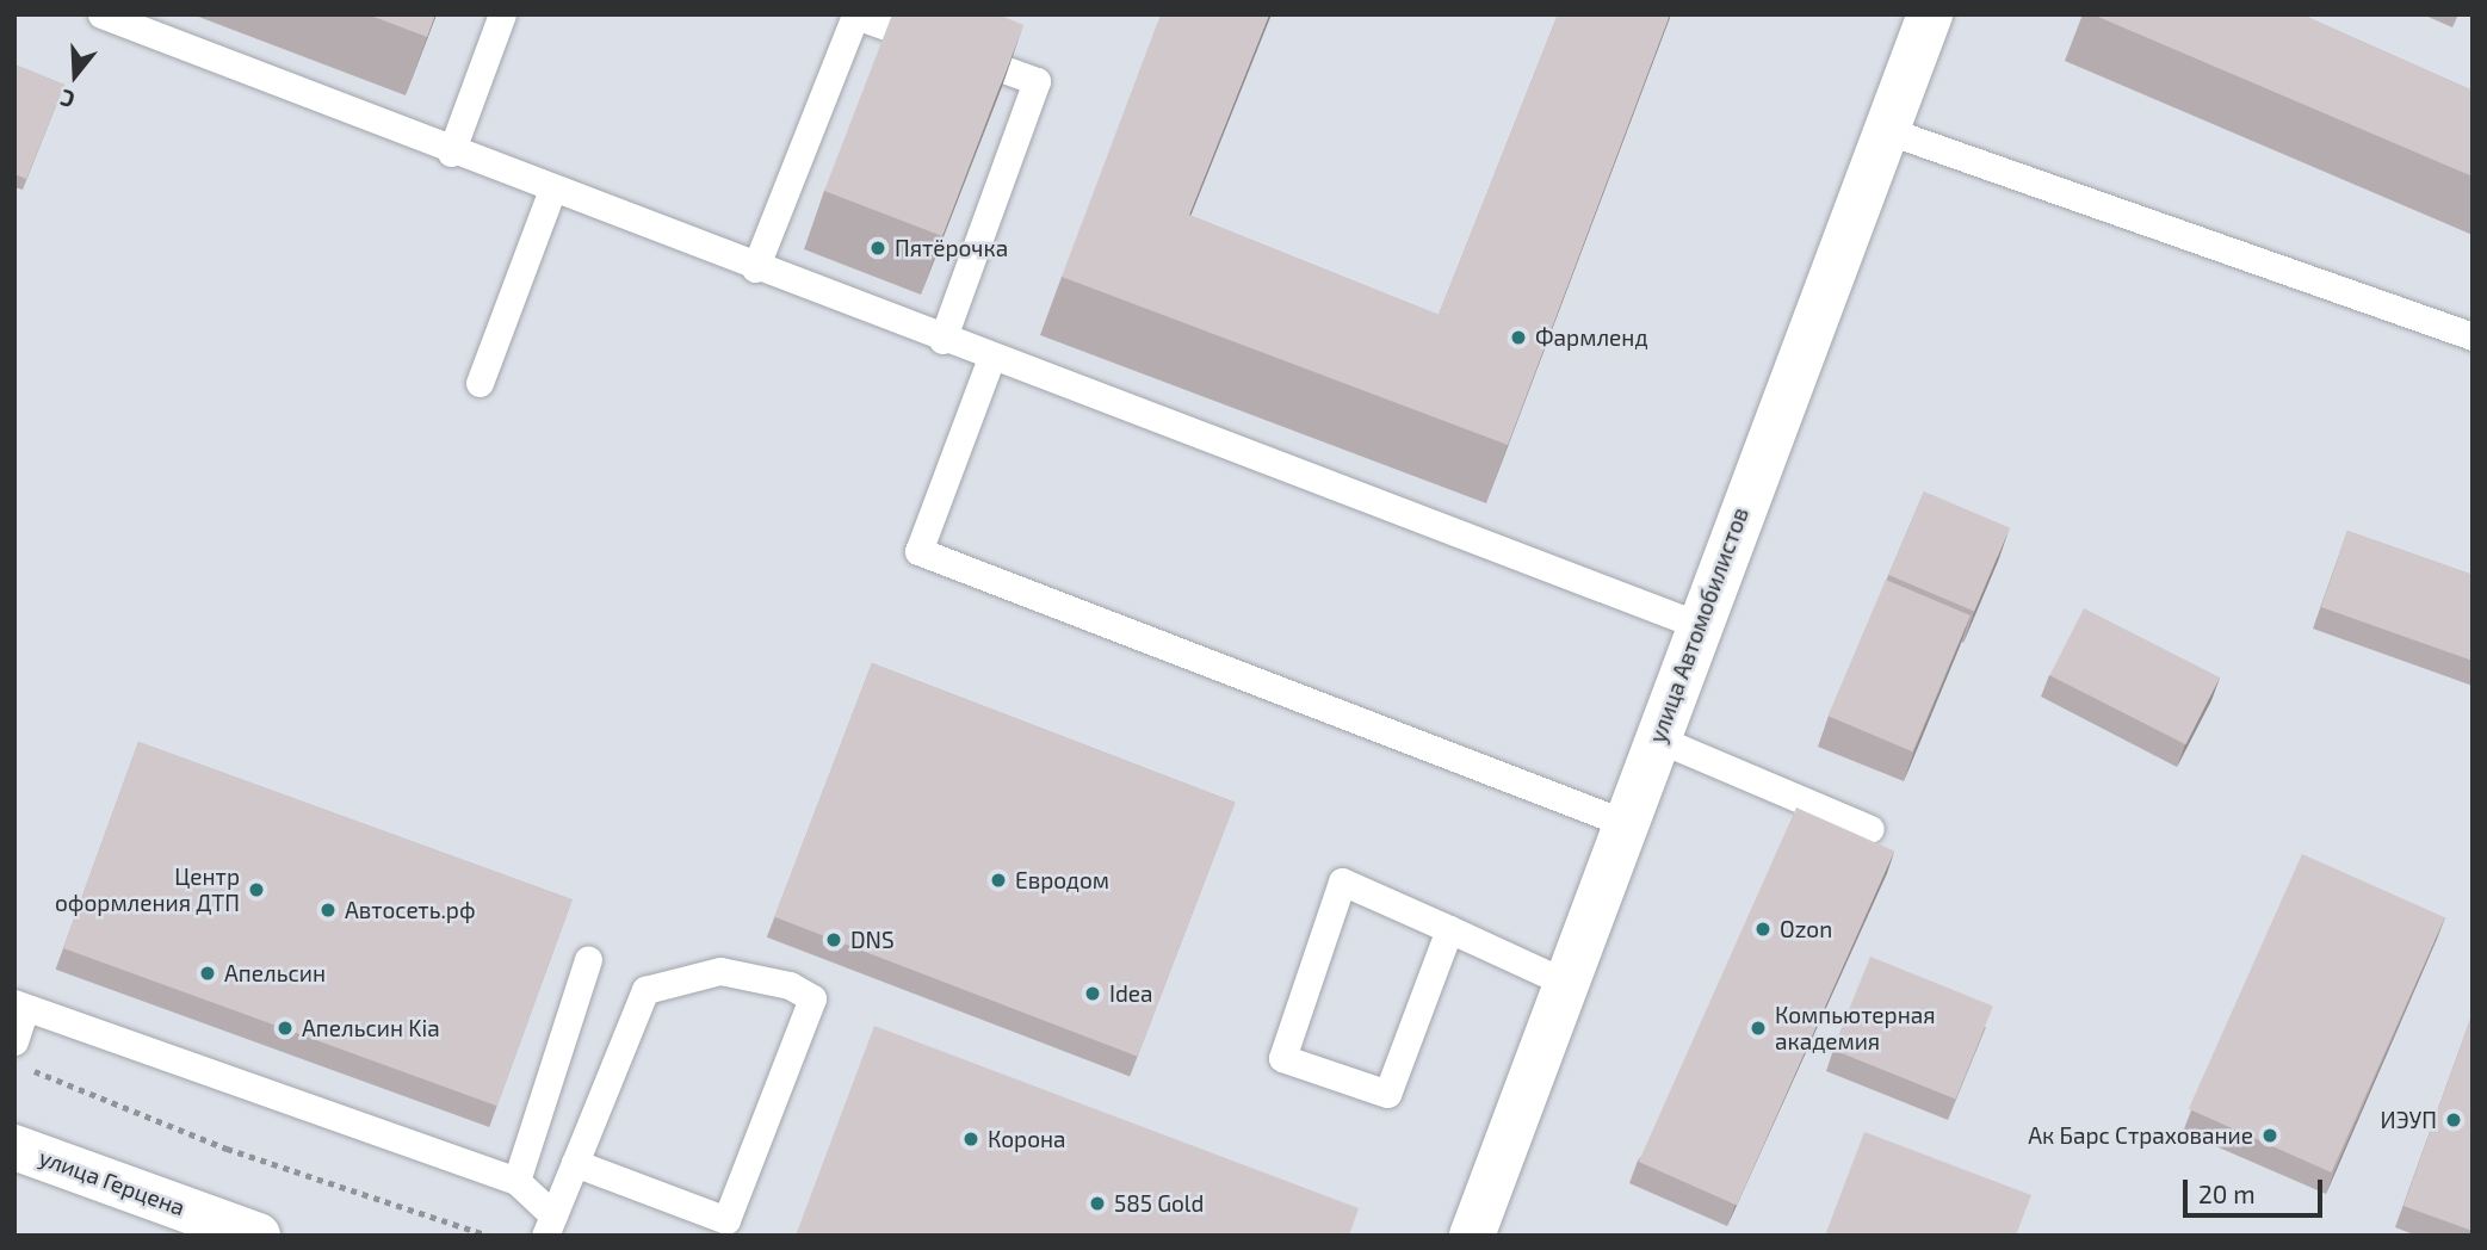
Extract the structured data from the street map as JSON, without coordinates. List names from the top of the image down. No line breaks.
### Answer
{"streets":{"street":["улица Автомобилистов","улица Герцена"]},"places":["Пятёрочка","Фармленд","Евродом","Центр оформления ДТП","Автосеть.рф","Ozon","DNS","Апельсин","Idea","Апельсин Kia","Компьютерная академия","ИЭУП","Ак Барс Страхование","Корона","585 Gold"],"scale_bar":"20 m","north":"bottom"}
